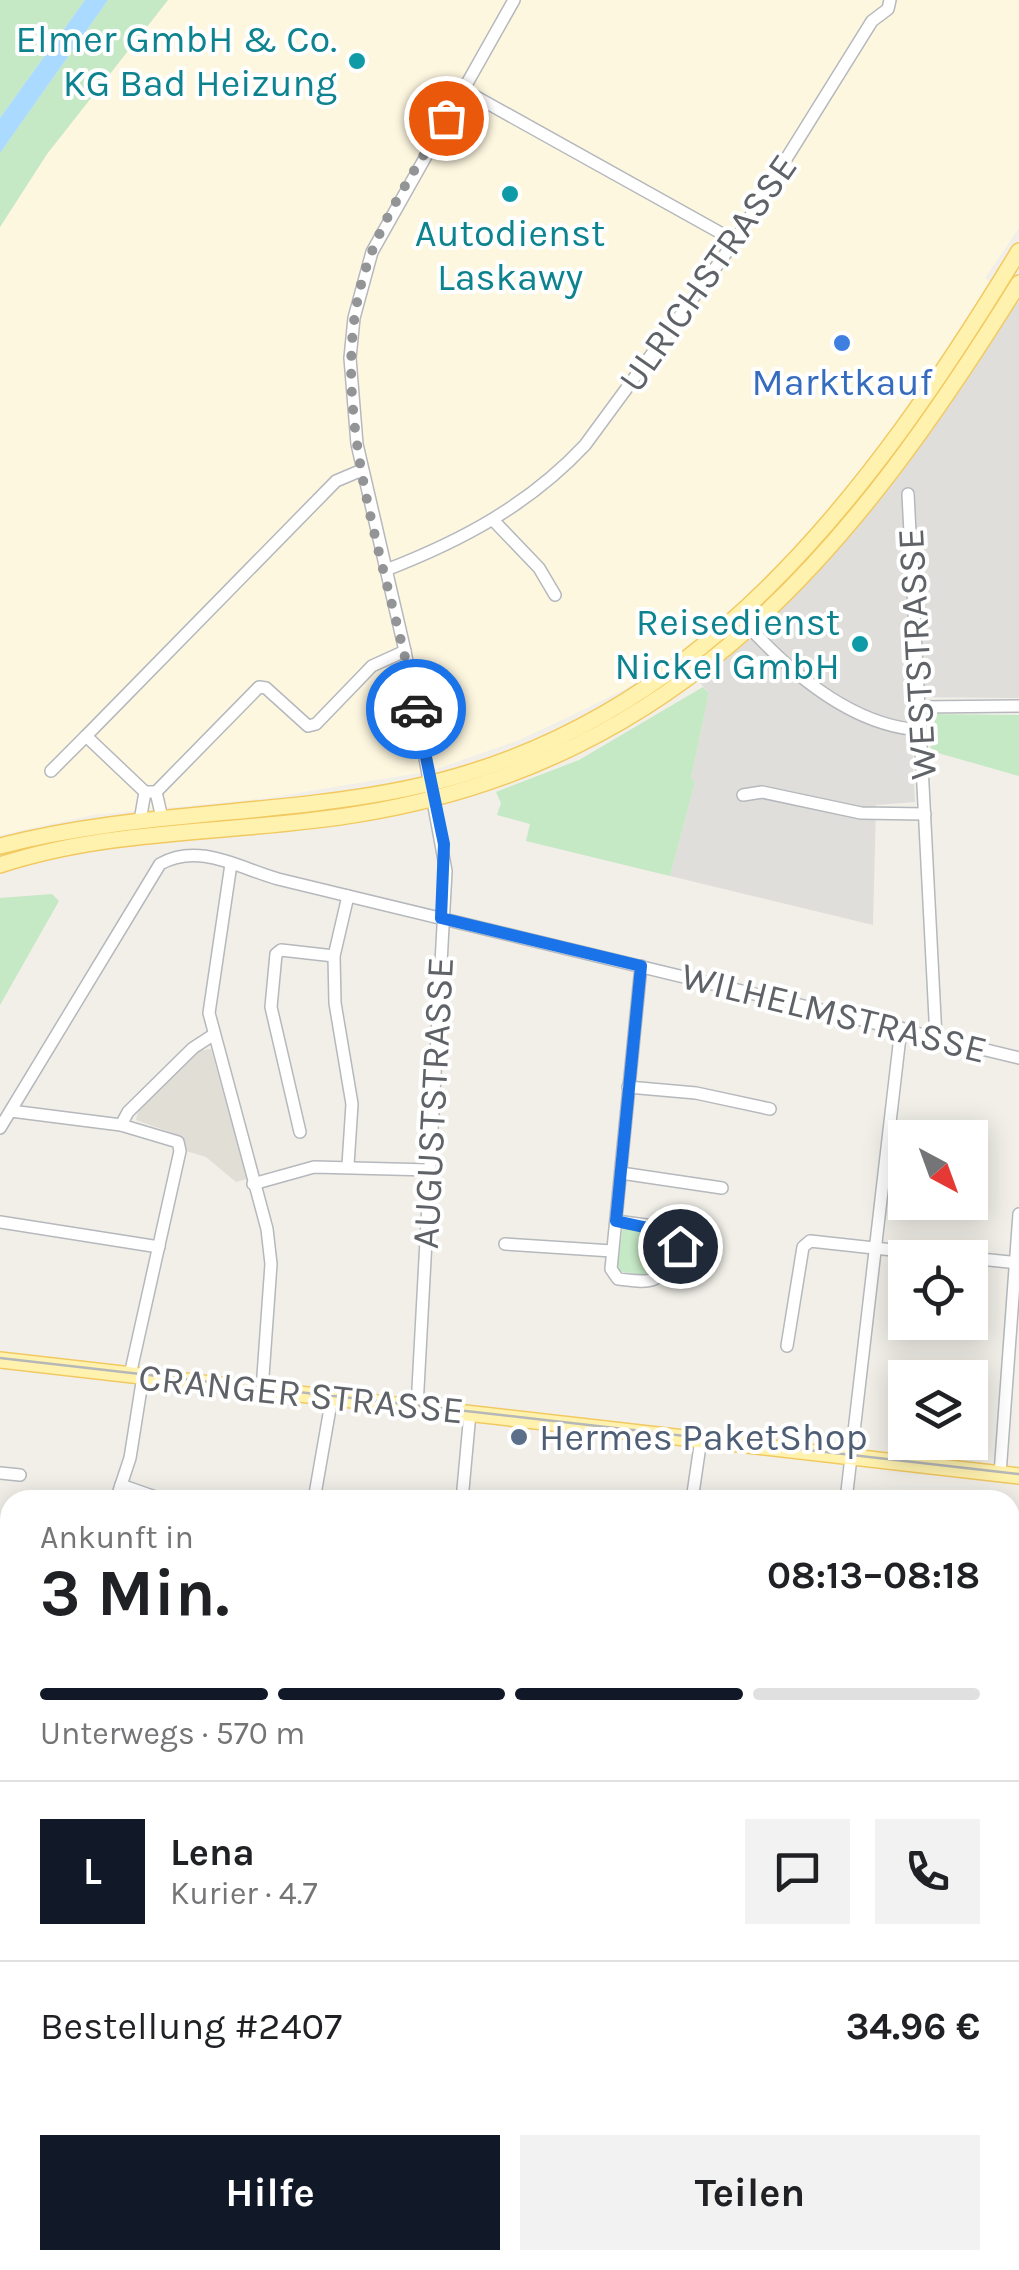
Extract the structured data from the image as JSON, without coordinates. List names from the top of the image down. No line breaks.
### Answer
{"streets":{"main road":["CRANGER STRASSE"],"street":["ULRICHSTRASSE","WESTSTRASSE","WILHELMSTRASSE","AUGUSTSTRASSE"]},"crossings":[["ULRICHSTRASSE","AUGUSTSTRASSE"],["WESTSTRASSE","WILHELMSTRASSE"],["WILHELMSTRASSE","AUGUSTSTRASSE"],["AUGUSTSTRASSE","CRANGER STRASSE"]],"places":["Elmer GmbH & Co. KG Bad Heizung","Autodienst Laskawy","Marktkauf","Reisedienst Nickel GmbH","Hermes PaketShop"],"north":"bottom right","page":{"heading":["3 Min.","Ankunft in","08:13–08:18"],"panel":["Lena","Kurier · 4.7","Bestellung #2407","34.96 €"],"bar":"Unterwegs · 570 m","round":"L","buttons":["Hilfe","Teilen"]}}
